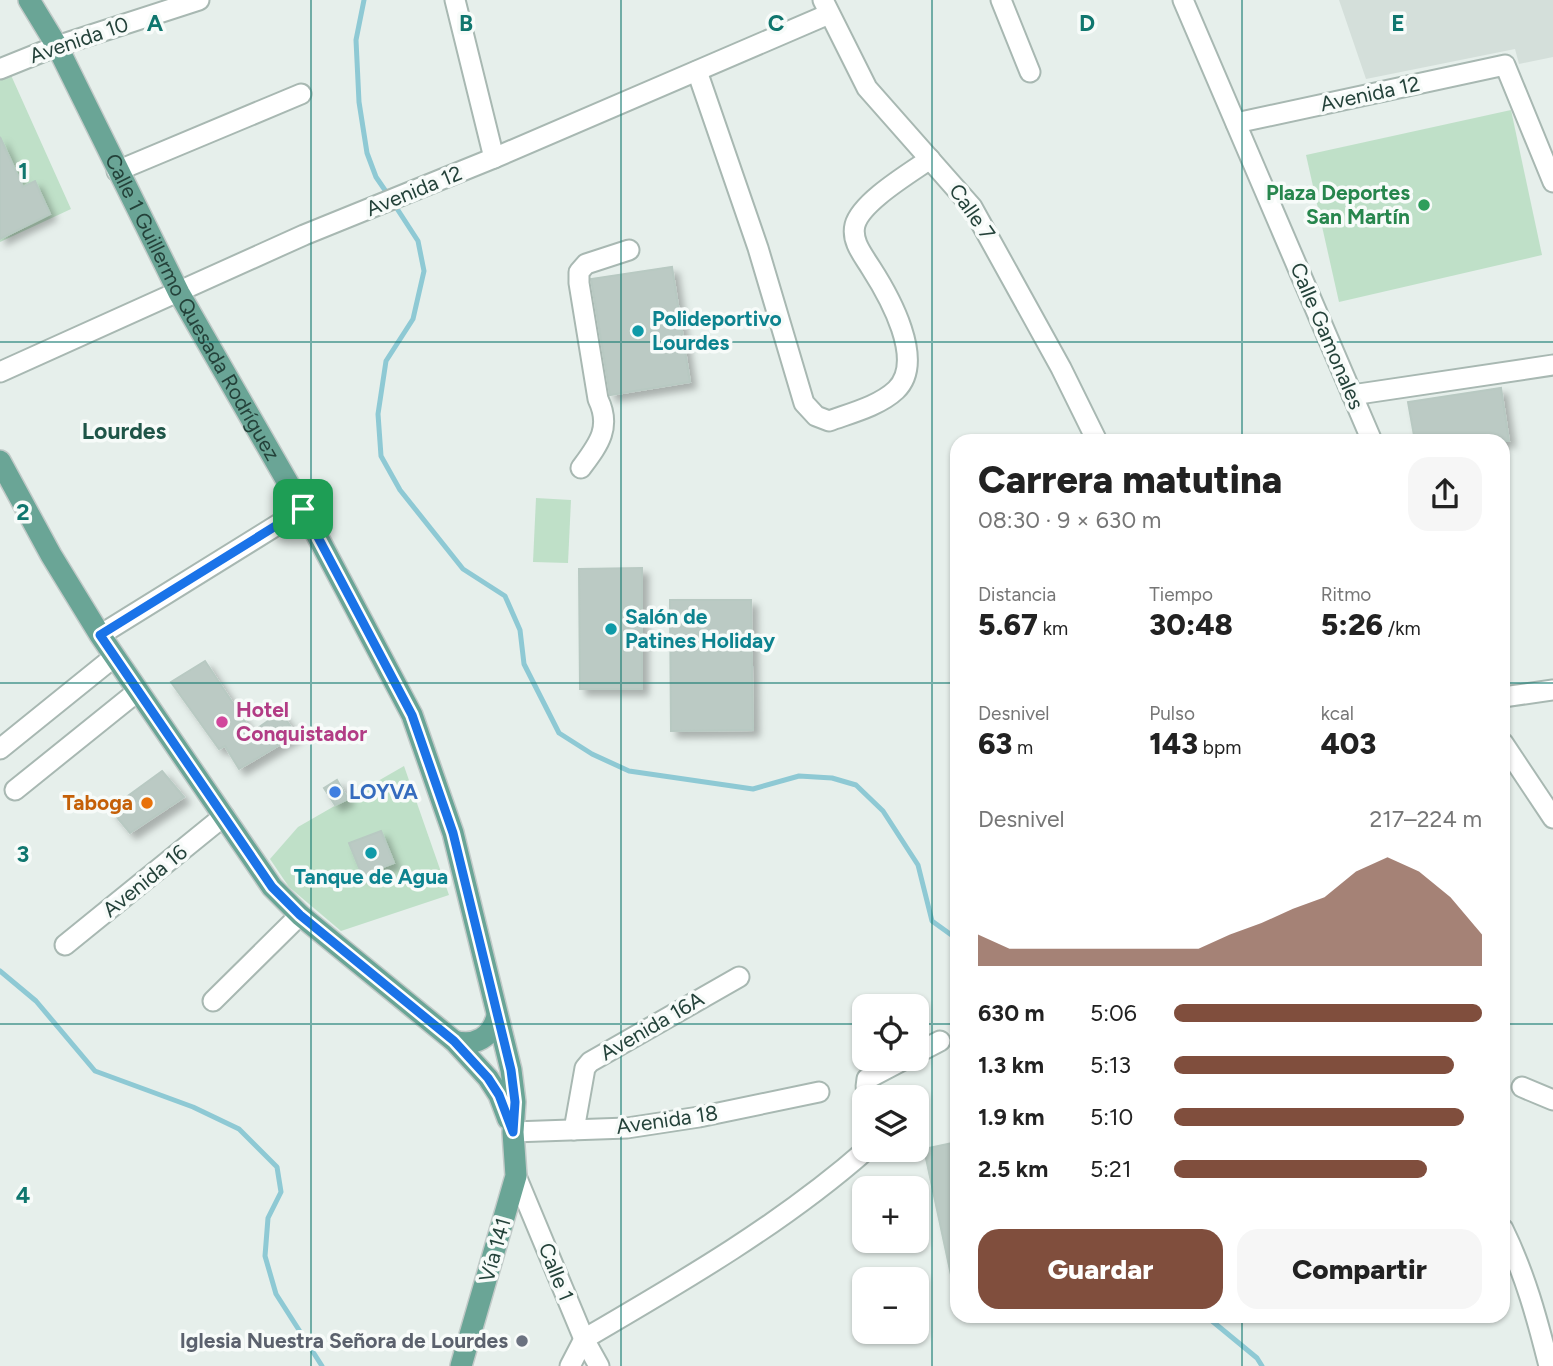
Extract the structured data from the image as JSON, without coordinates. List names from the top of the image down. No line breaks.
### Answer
{"streets":{"main road":["Calle 1 Guillermo Quesada Rodríguez","Vía 141"],"street":["Avenida 10","Avenida 12","Calle 7","Calle Gamonales","Avenida 16","Avenida 16A","Avenida 18","Calle 1"]},"crossings":[["Avenida 10","Calle 1 Guillermo Quesada Rodríguez"],["Avenida 12","Calle 7"],["Avenida 12","Calle 1 Guillermo Quesada Rodríguez"],["Avenida 12","Calle Gamonales"],["Calle 1 Guillermo Quesada Rodríguez","Avenida 18"],["Calle 1 Guillermo Quesada Rodríguez","Vía 141"],["Avenida 16A","Avenida 18"],["Avenida 18","Vía 141"],["Vía 141","Calle 1"]],"districts":["Lourdes"],"places":["Plaza Deportes San Martín","Polideportivo Lourdes","Salón de Patines Holiday","Hotel Conquistador","LOYVA","Taboga","Tanque de Agua","Iglesia Nuestra Señora de Lourdes"],"page":{"heading":["Carrera matutina","08:30 · 9 × 630 m"],"stats":[["Distancia","5.67 km"],["Tiempo","30:48"],["Ritmo","5:26 /km"],["Desnivel","63 m"],["Pulso","143 bpm"],["kcal","403"]],"chart":["Desnivel","217–224 m"],"list":[{"name":"630 m","note":"5:06"},{"name":"1.3 km","note":"5:13"},{"name":"1.9 km","note":"5:10"},{"name":"2.5 km","note":"5:21"}],"map_buttons":["+","−"],"buttons":["Guardar","Compartir"]},"grid":{"columns":["A","B","C","D","E"],"rows":["1","2","3","4"]}}
